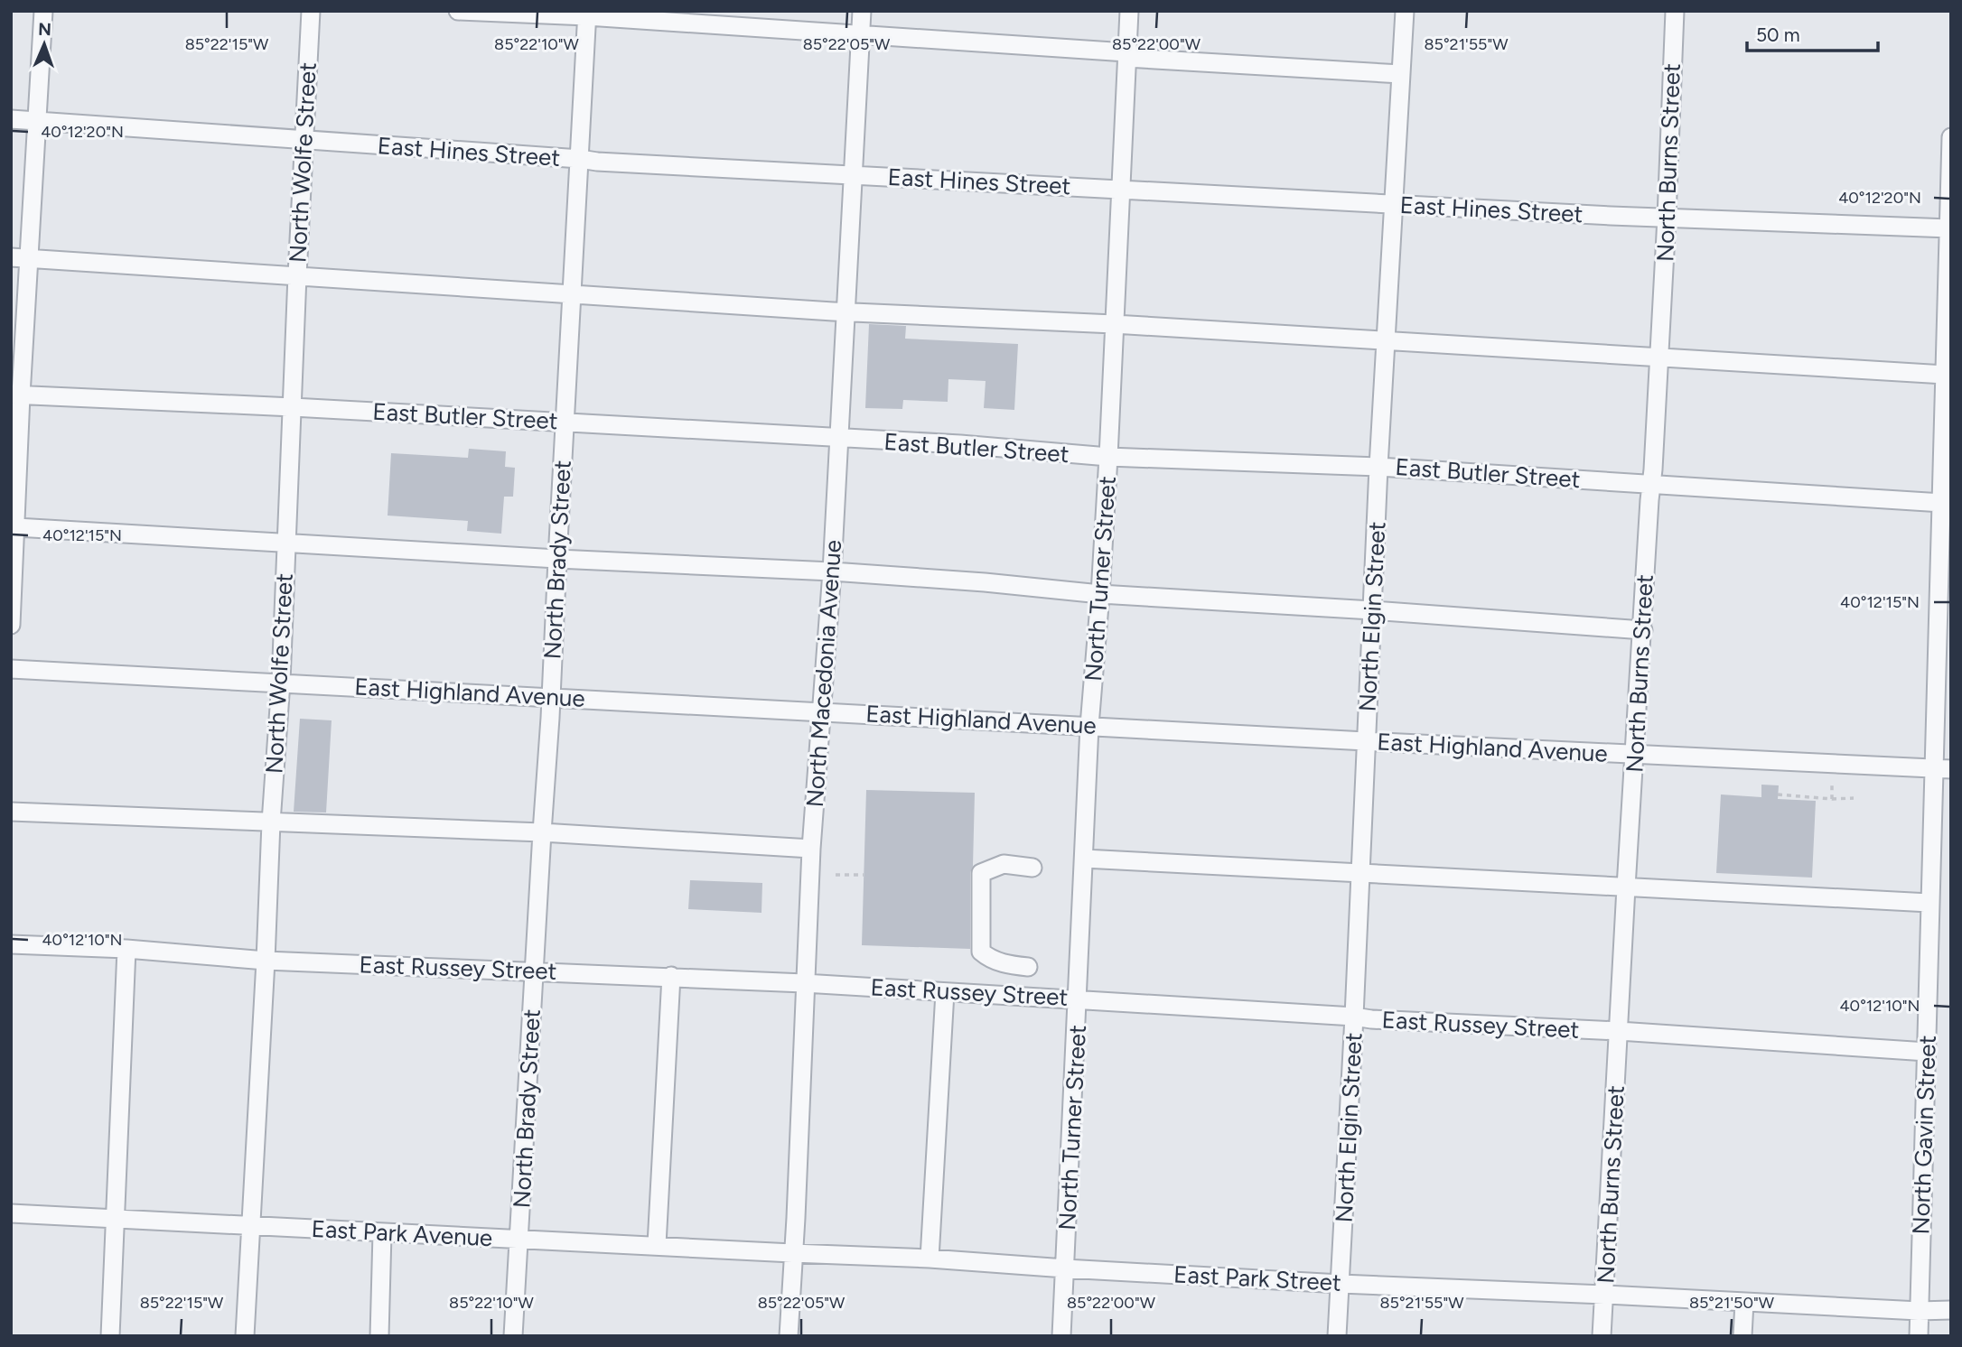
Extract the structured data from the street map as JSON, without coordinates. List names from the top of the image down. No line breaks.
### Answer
{"streets":{"street":["East Hines Street","North Wolfe Street","North Burns Street","East Butler Street","North Brady Street","North Turner Street","North Elgin Street","North Macedonia Avenue","East Highland Avenue","East Russey Street","North Gavin Street","East Park Avenue","East Park Street"]},"crossings":[["East Hines Street","North Wolfe Street"],["East Hines Street","North Burns Street"],["East Hines Street","North Brady Street"],["East Hines Street","North Turner Street"],["East Hines Street","North Elgin Street"],["East Hines Street","North Macedonia Avenue"],["East Hines Street","North Gavin Street"],["North Wolfe Street","East Butler Street"],["North Wolfe Street","East Highland Avenue"],["North Wolfe Street","East Russey Street"],["North Wolfe Street","East Park Avenue"],["North Burns Street","East Butler Street"],["North Burns Street","East Highland Avenue"],["North Burns Street","East Russey Street"],["North Burns Street","East Park Street"],["East Butler Street","North Brady Street"],["East Butler Street","North Turner Street"],["East Butler Street","North Elgin Street"],["East Butler Street","North Macedonia Avenue"],["East Butler Street","North Gavin Street"],["North Brady Street","East Highland Avenue"],["North Brady Street","East Russey Street"],["North Brady Street","East Park Avenue"],["North Turner Street","East Highland Avenue"],["North Turner Street","East Russey Street"],["North Turner Street","East Park Street"],["North Elgin Street","East Highland Avenue"],["North Elgin Street","East Russey Street"],["North Elgin Street","East Park Street"],["North Macedonia Avenue","East Highland Avenue"],["North Macedonia Avenue","East Russey Street"],["North Macedonia Avenue","East Park Avenue"],["North Macedonia Avenue","East Park Street"],["East Highland Avenue","North Gavin Street"],["East Russey Street","North Gavin Street"],["North Gavin Street","East Park Street"],["East Park Avenue","East Park Street"]],"scale_bar":"50 m","north":"top","coordinates":["85°22'15\"W","85°22'10\"W","85°22'05\"W","85°22'00\"W","85°21'55\"W","40°12'20\"N","40°12'15\"N","40°12'10\"N","85°21'50\"W"]}
